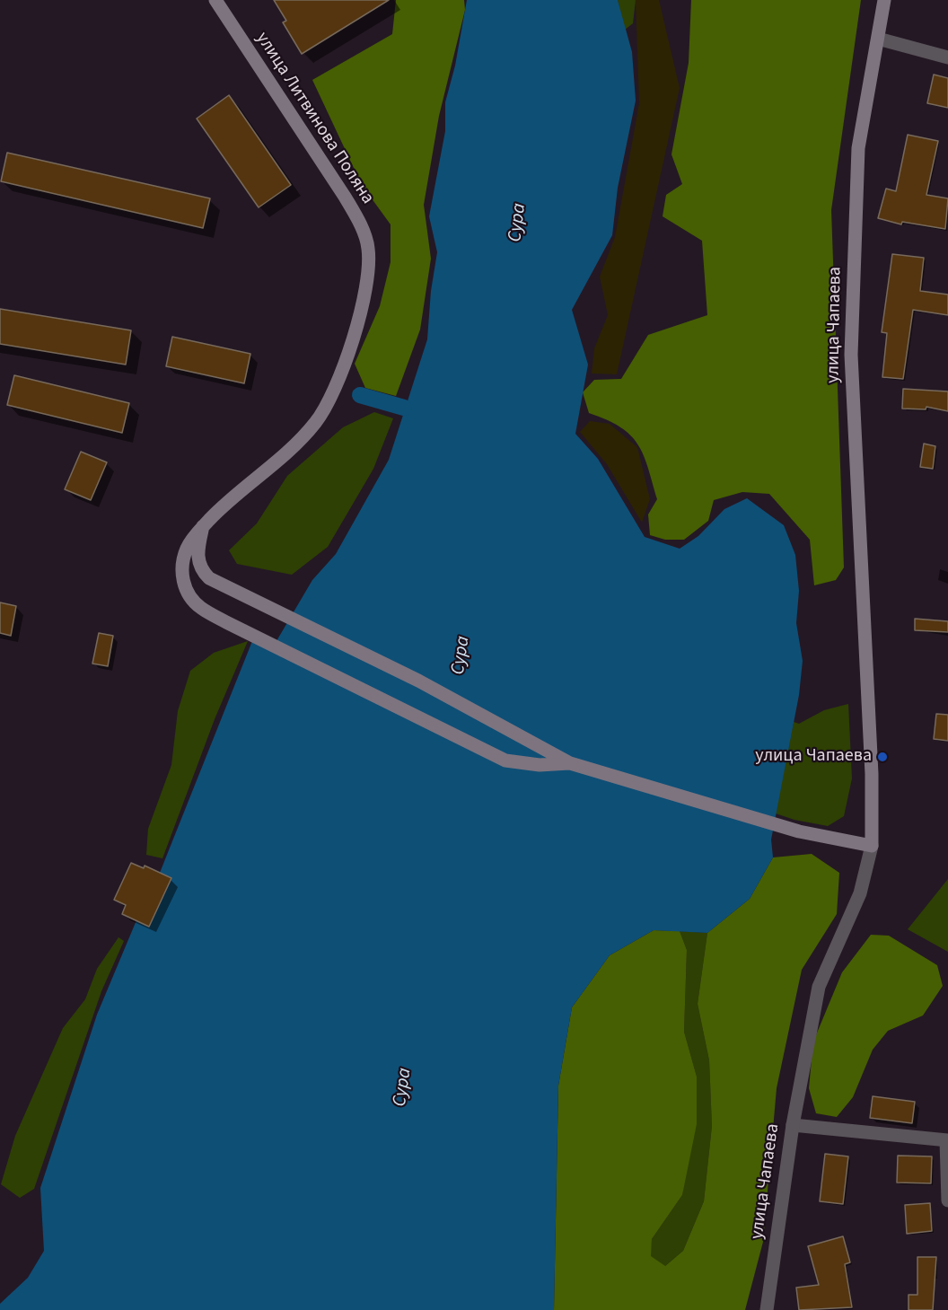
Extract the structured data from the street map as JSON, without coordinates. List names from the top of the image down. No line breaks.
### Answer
{"streets":{"main road":["улица Литвинова Поляна","улица Чапаева"]},"water":["Сура"],"places":["улица Чапаева"]}
